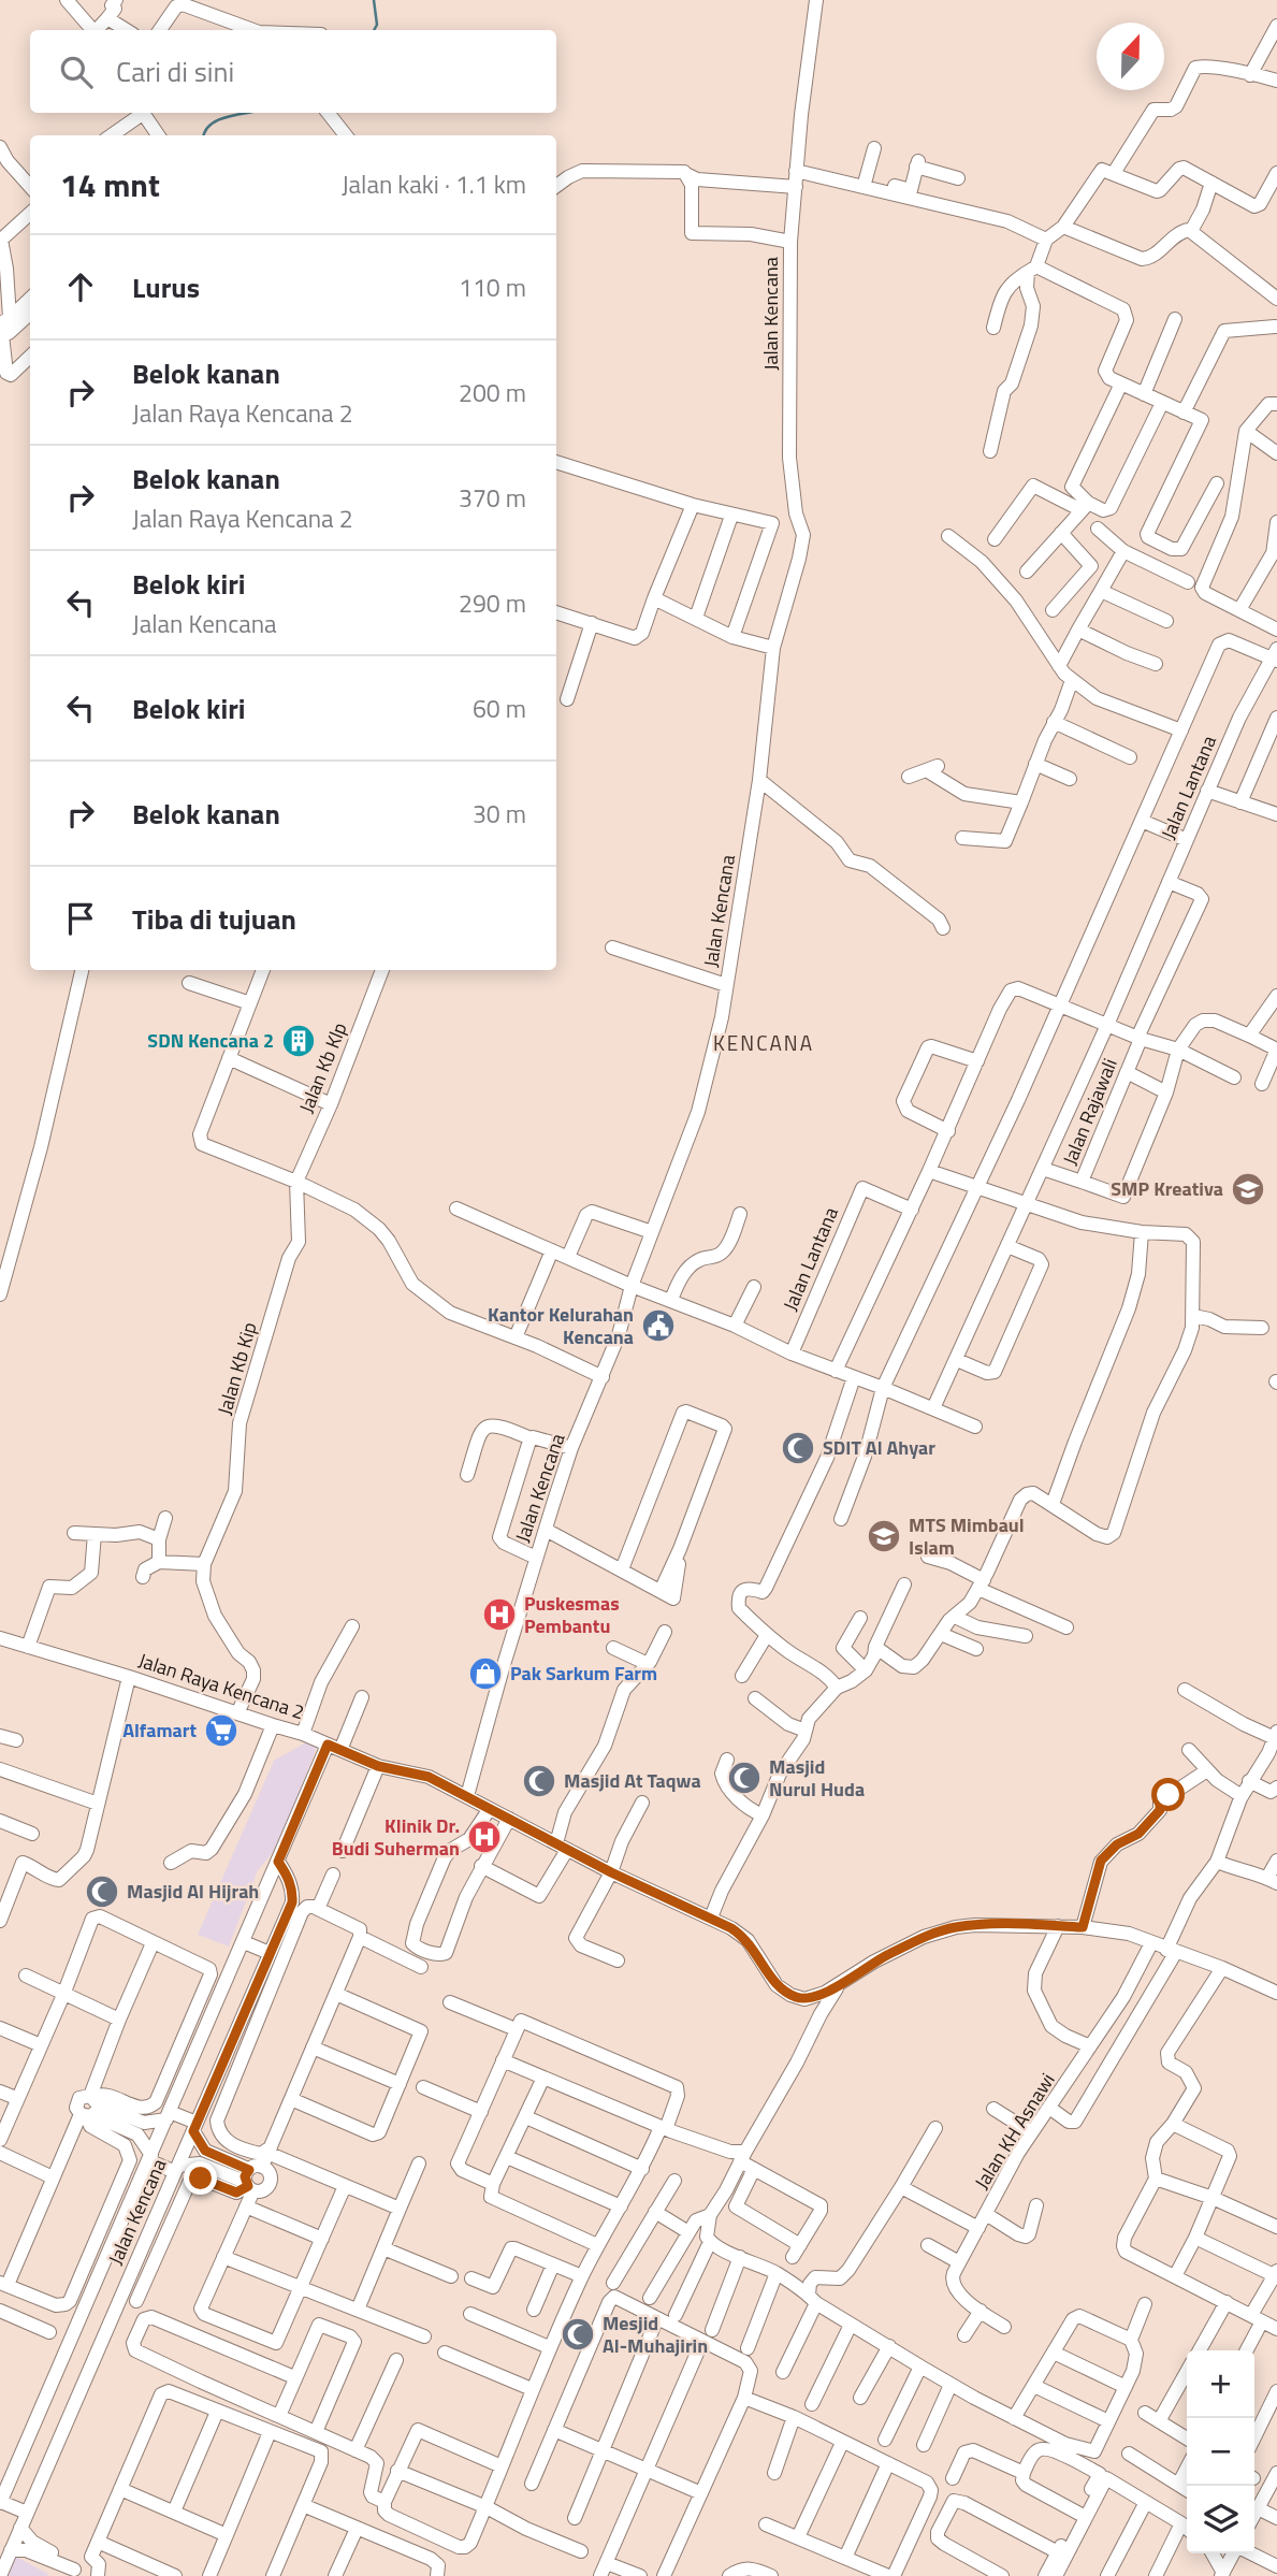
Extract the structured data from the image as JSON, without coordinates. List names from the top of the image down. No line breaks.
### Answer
{"streets":{"street":["Jalan Kencana","Jalan Lantana","Jalan Kb Klp","Jalan Rajawali","Jalan Kb Kip","Jalan Raya Kencana 2","Jalan KH Asnawi"]},"crossings":[["Jalan Kencana","Jalan Raya Kencana 2"],["Jalan Lantana","Jalan Rajawali"],["Jalan Kb Klp","Jalan Kb Kip"],["Jalan Raya Kencana 2","Jalan KH Asnawi"]],"districts":["KENCANA"],"places":{"building":["SDN Kencana 2"],"school or university":["SMP Kreativa","MTS Mimbaul Islam"],"public building":["Kantor Kelurahan Kencana"],"mosque":["SDIT Al Ahyar","Masjid Nurul Huda","Masjid At Taqwa","Masjid Al Hijrah","Mesjid Al-Muhajirin"],"hospital":["Puskesmas Pembantu","Klinik Dr. Budi Suherman"],"shop":["Pak Sarkum Farm"],"supermarket":["Alfamart"]},"north":"top","page":{"search":"Cari di sini","heading":["14 mnt","Jalan kaki · 1.1 km"],"list":[["Lurus","110 m"],["Belok kanan","Jalan Raya Kencana 2","200 m"],["Belok kanan","Jalan Raya Kencana 2","370 m"],["Belok kiri","Jalan Kencana","290 m"],["Belok kiri","60 m"],["Belok kanan","30 m"],"Tiba di tujuan"],"map_buttons":["+","−"]}}
